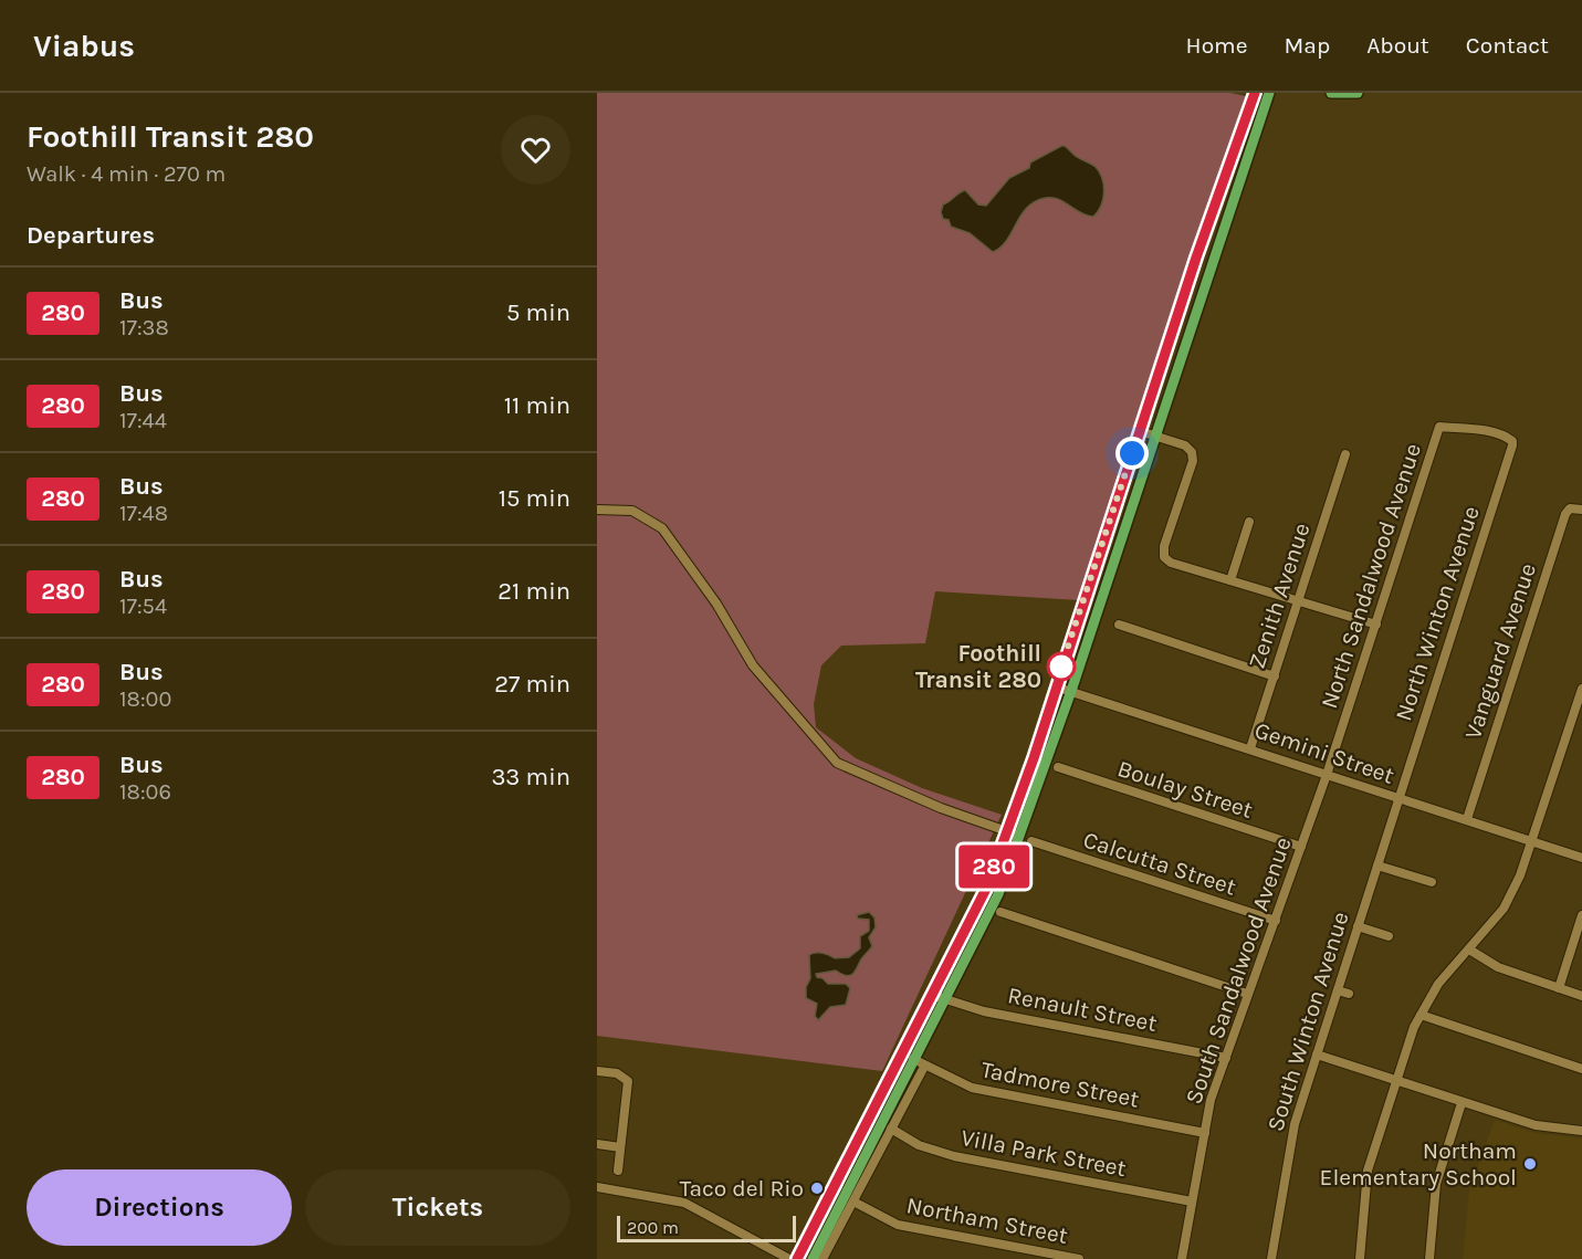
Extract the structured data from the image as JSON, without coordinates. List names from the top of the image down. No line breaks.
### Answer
{"streets":{"street":["North Sandalwood Avenue","Zenith Avenue","North Winton Avenue","Vanguard Avenue","Gemini Street","Boulay Street","Calcutta Street","South Sandalwood Avenue","Renault Street","South Winton Avenue","Tadmore Street","Villa Park Street","Northam Street"]},"crossings":[["North Sandalwood Avenue","North Winton Avenue"],["North Sandalwood Avenue","Gemini Street"],["North Sandalwood Avenue","South Sandalwood Avenue"],["Zenith Avenue","Gemini Street"],["North Winton Avenue","Gemini Street"],["North Winton Avenue","South Winton Avenue"],["Vanguard Avenue","Gemini Street"],["Gemini Street","South Sandalwood Avenue"],["Gemini Street","South Winton Avenue"],["Boulay Street","South Sandalwood Avenue"],["Calcutta Street","South Sandalwood Avenue"],["South Sandalwood Avenue","Renault Street"],["South Sandalwood Avenue","Tadmore Street"],["South Sandalwood Avenue","Villa Park Street"]],"places":["Foothill Transit 280","Northam Elementary School","Taco del Rio"],"lines":["bus line 280"],"scale_bar":"200 m","page":{"header":"Viabus","nav":["Home","Map","About","Contact"],"heading":[["Foothill Transit 280","Walk · 4 min · 270 m"],"Departures"],"on_map":"280","list":[{"mark":"280","name":"Bus","note":"17:38","value":"5 min"},{"mark":"280","name":"Bus","note":"17:44","value":"11 min"},{"mark":"280","name":"Bus","note":"17:48","value":"15 min"},{"mark":"280","name":"Bus","note":"17:54","value":"21 min"},{"mark":"280","name":"Bus","note":"18:00","value":"27 min"},{"mark":"280","name":"Bus","note":"18:06","value":"33 min"}],"buttons":["Directions","Tickets"],"scale":"200 m"}}
